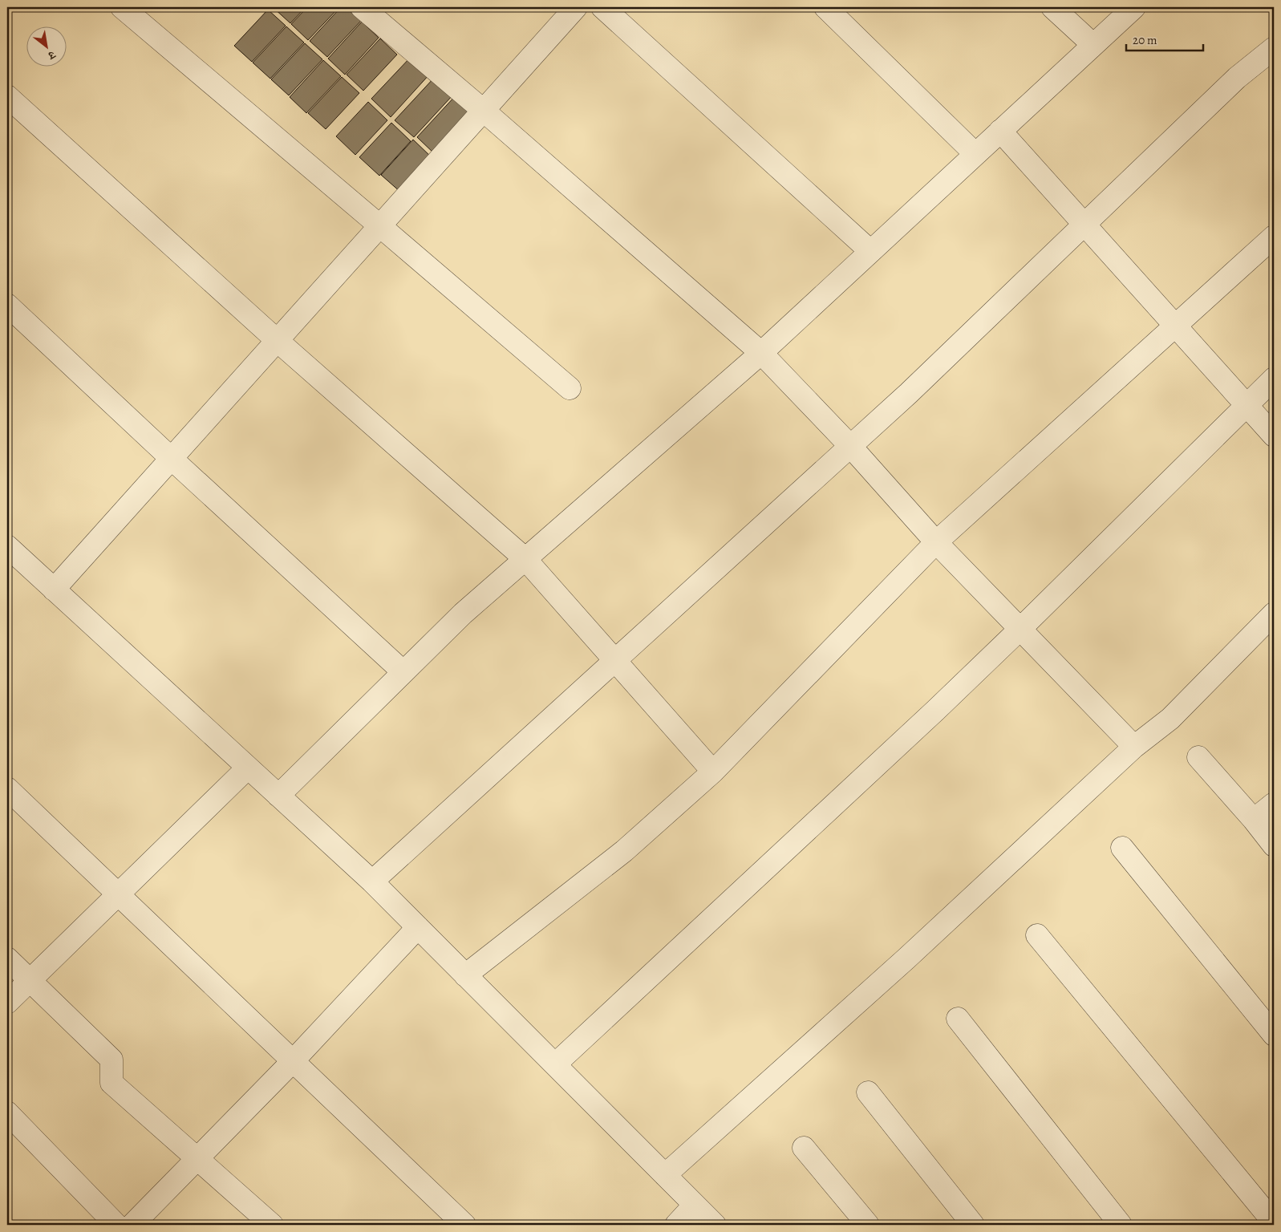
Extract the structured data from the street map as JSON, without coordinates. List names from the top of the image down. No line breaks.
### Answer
{"scale_bar":"20 m","north":"bottom right"}
